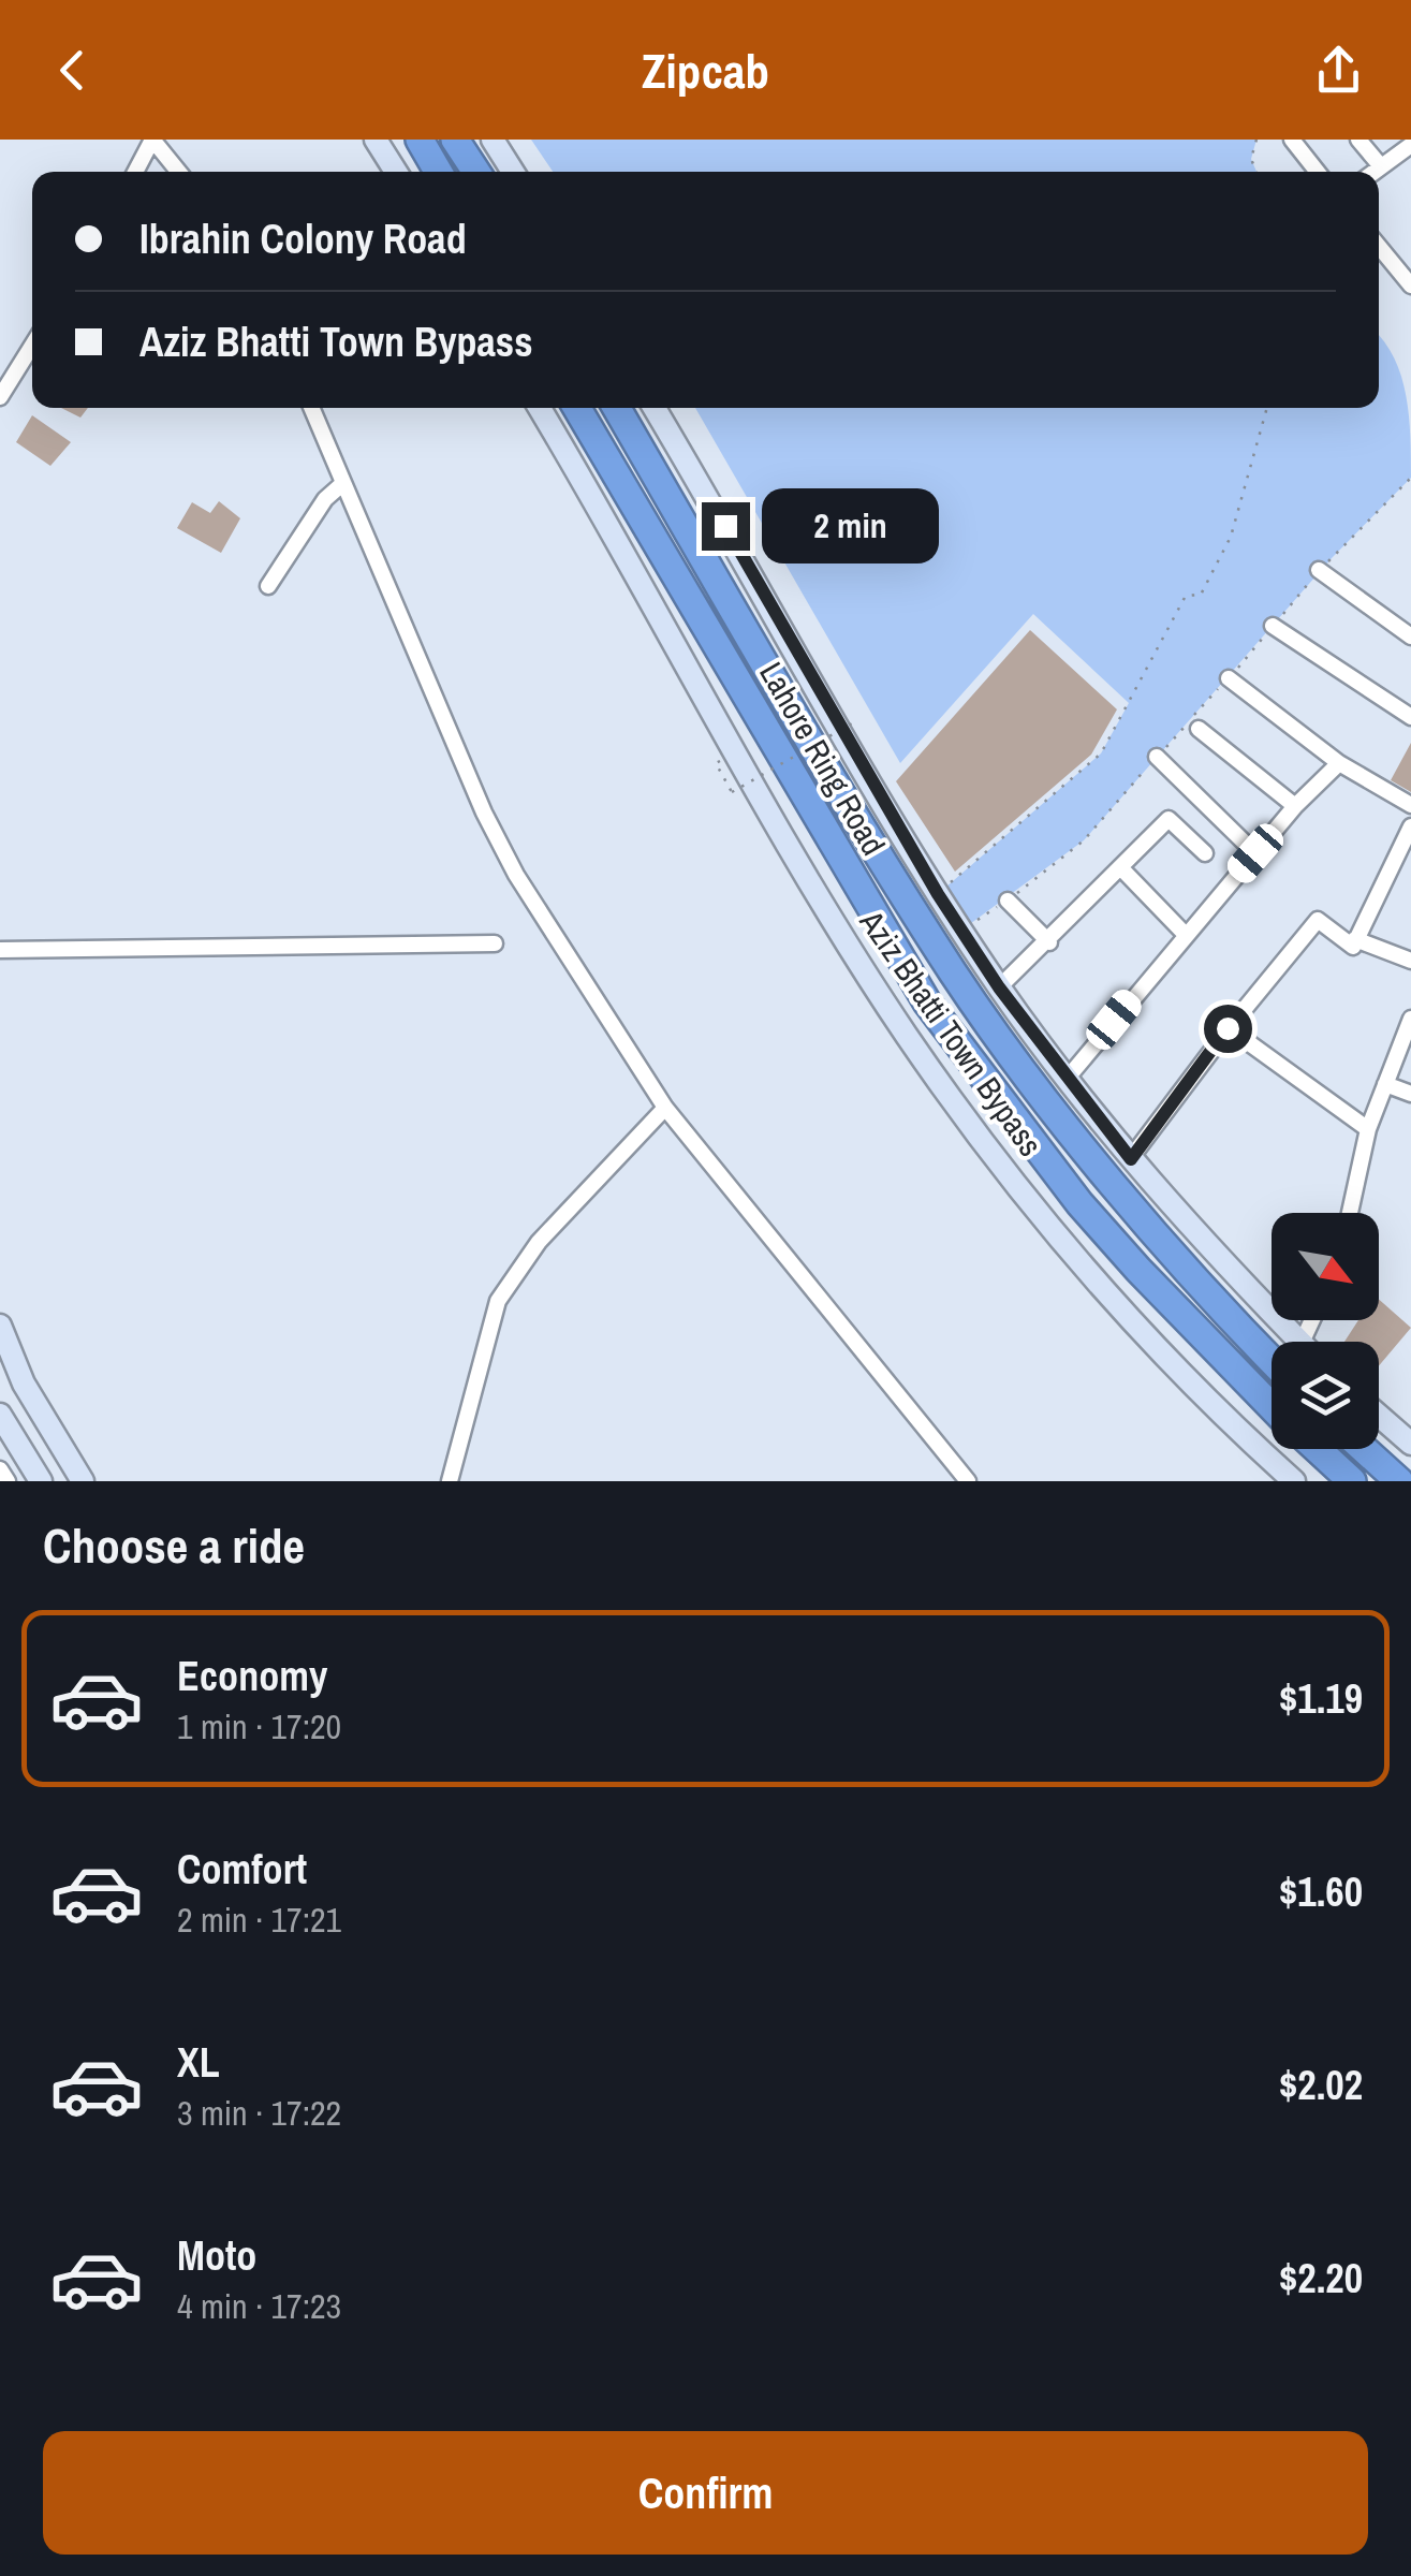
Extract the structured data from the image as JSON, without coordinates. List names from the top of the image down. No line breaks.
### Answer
{"streets":{"highway":["Lahore Ring Road"],"street":["Aziz Bhatti Town Bypass"]},"north":"bottom right","page":{"header":"Zipcab","banner":["Ibrahin Colony Road","Aziz Bhatti Town Bypass"],"bubble":"2 min","heading":"Choose a ride","list":[{"name":"Economy","note":"1 min · 17:20","value":"$1.19"},{"name":"Comfort","note":"2 min · 17:21","value":"$1.60"},{"name":"XL","note":"3 min · 17:22","value":"$2.02"},{"name":"Moto","note":"4 min · 17:23","value":"$2.20"}],"buttons":"Confirm"}}
